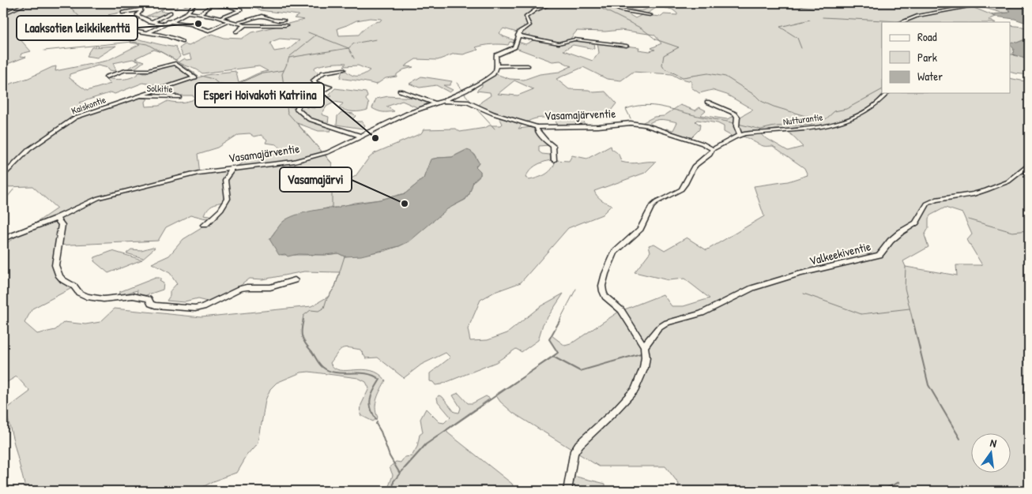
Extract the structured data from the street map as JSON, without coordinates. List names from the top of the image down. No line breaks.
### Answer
{"streets":{"street":["Solkitie","Kaiskontie","Vasamajärventie","Nutturantie","Valkeekiventie"]},"crossings":[["Solkitie","Kaiskontie"],["Vasamajärventie","Nutturantie"]],"places":["Laaksotien leikkikenttä","Esperi Hoivakoti Katriina","Vasamajärvi"],"legend":["Road","Park","Water"],"north":"top"}
